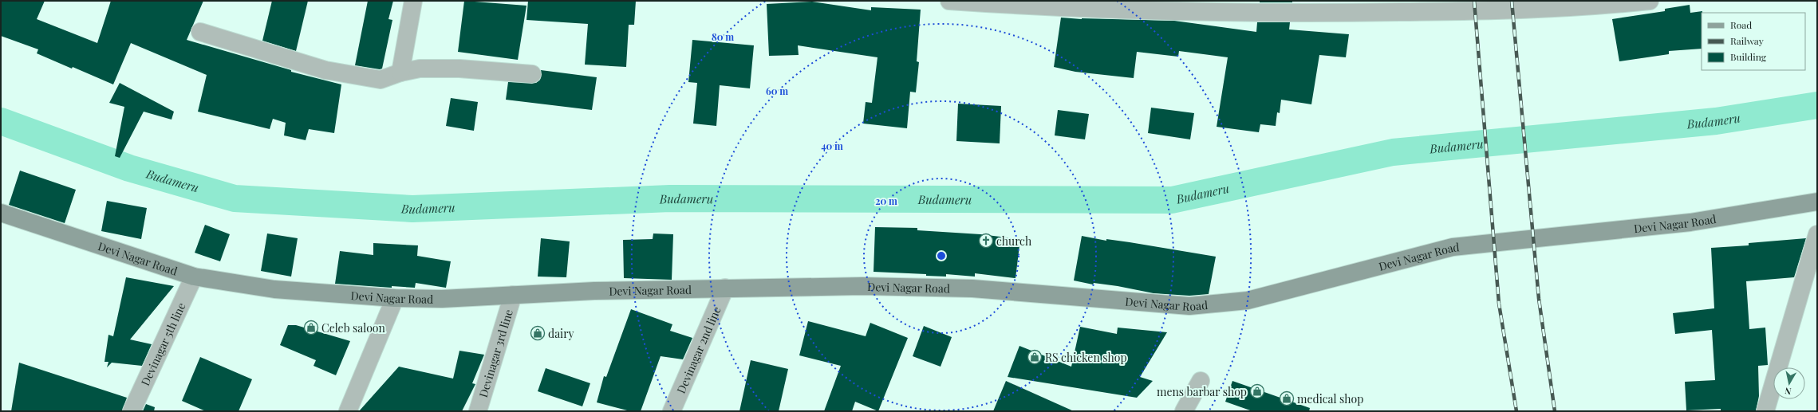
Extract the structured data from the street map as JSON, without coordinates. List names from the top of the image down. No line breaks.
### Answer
{"streets":{"street":["Devi Nagar Road","Devinagar 5th line","Devinagar 2nd line","Devinagar 3rd line"]},"crossings":[["Devi Nagar Road","Devinagar 5th line"],["Devi Nagar Road","Devinagar 2nd line"],["Devi Nagar Road","Devinagar 3rd line"]],"water":["Budameru"],"places":{"church":["church"],"shop":["Celeb saloon","dairy","RS chicken shop","mens barbar shop","medical shop"]},"legend":["Road","Railway","Building"],"north":"bottom","rings":["80 m","60 m","40 m","20 m"]}
